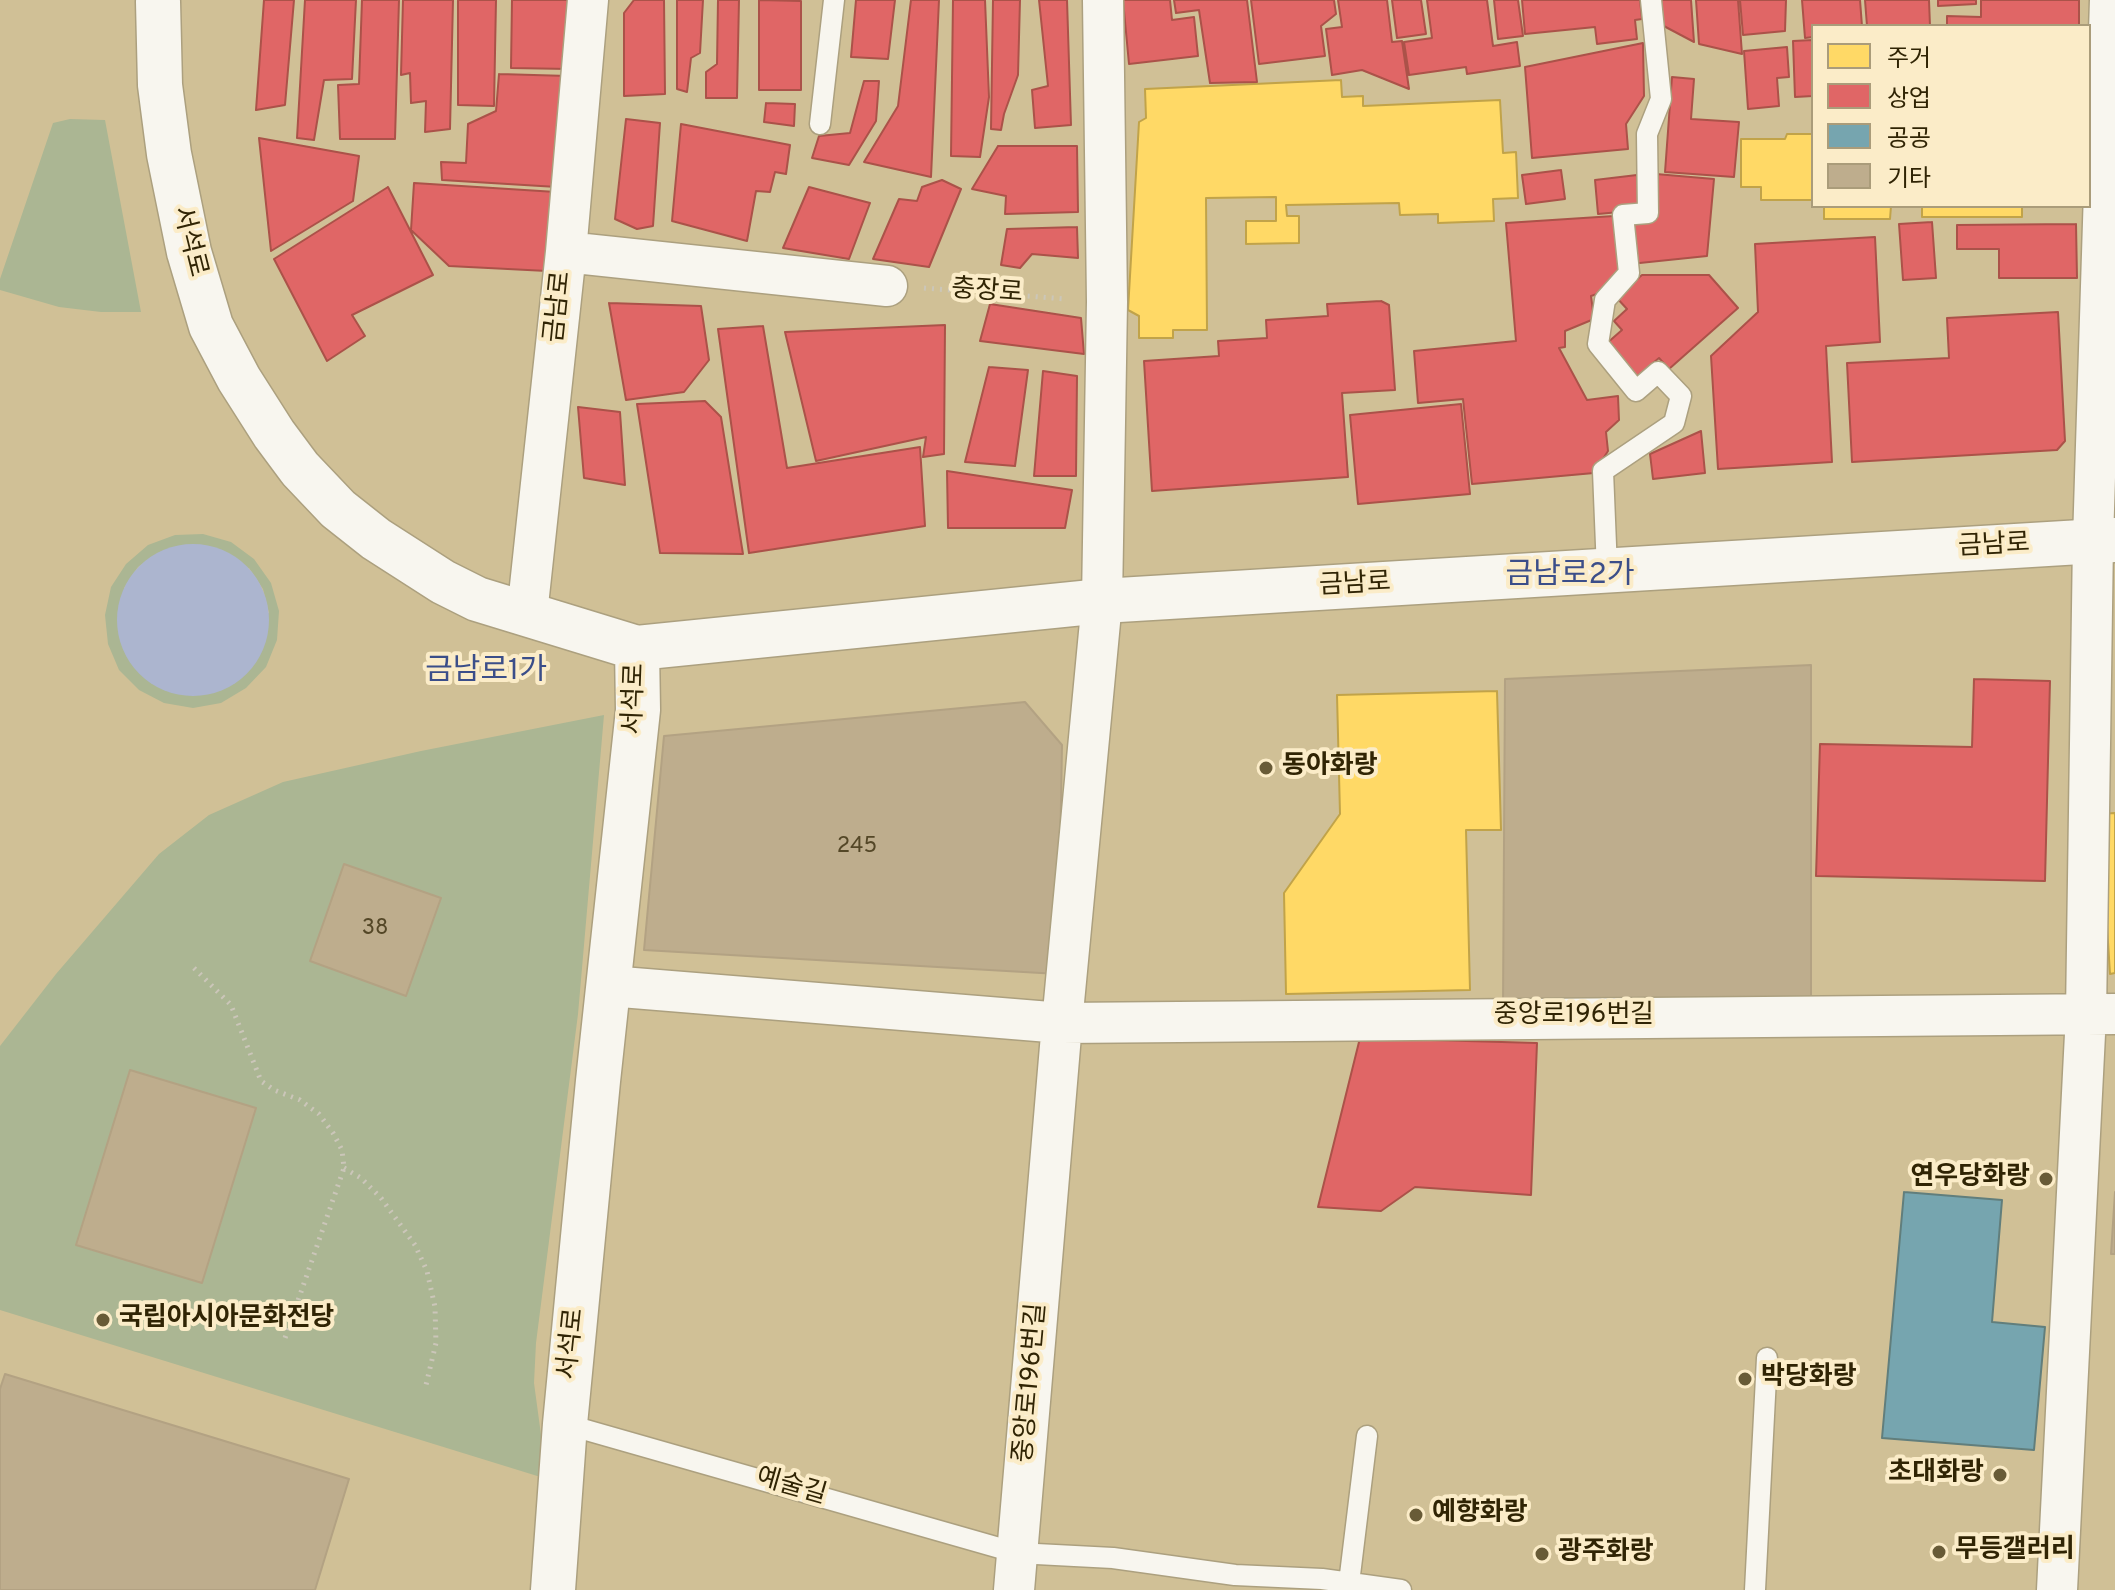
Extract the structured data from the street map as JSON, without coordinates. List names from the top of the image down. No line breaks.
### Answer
{"streets":{"street":["서석로","금남로","중앙로196번길"],"lane":["예술길"],"path":["충장로"]},"crossings":[["서석로","금남로"],["서석로","중앙로196번길"],["서석로","예술길"],["중앙로196번길","예술길"]],"districts":["금남로2가","금남로1가"],"places":["동아화랑","연우당화랑","국립아시아문화전당","박당화랑","초대화랑","예향화랑","무등갤러리","광주화랑"],"house_numbers":["245","38"],"legend":["주거","상업","공공","기타"]}
